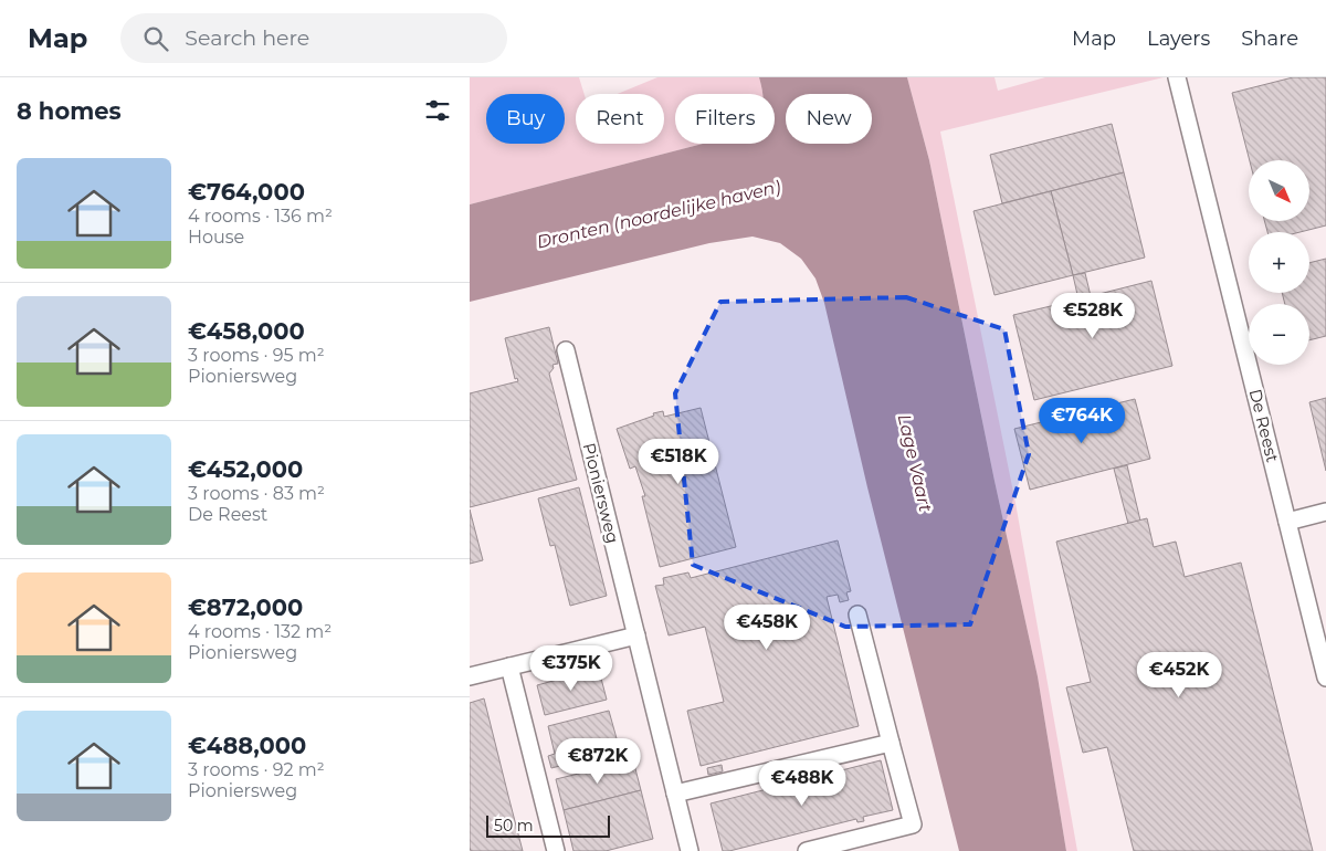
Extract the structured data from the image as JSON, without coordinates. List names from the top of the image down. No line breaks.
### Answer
{"streets":{"street":["De Reest","Pioniersweg"]},"water":["Dronten (noordelijke haven)","Lage Vaart"],"scale_bar":"50 m","north":"bottom right","page":{"header":"Map","search":"Search here","nav":["Map","Layers","Share"],"heading":"8 homes","chip":["Buy","Rent","Filters","New"],"list":[{"name":"€764,000","note":"4 rooms · 136 m² · House"},{"name":"€458,000","note":"3 rooms · 95 m² · Pioniersweg"},{"name":"€452,000","note":"3 rooms · 83 m² · De Reest"},{"name":"€872,000","note":"4 rooms · 132 m² · Pioniersweg"},{"name":"€488,000","note":"3 rooms · 92 m² · Pioniersweg"}],"map_buttons":["+","−"],"price":["€528K","€764K","€518K","€458K","€375K","€452K","€872K","€488K"],"scale":"50 m"}}
